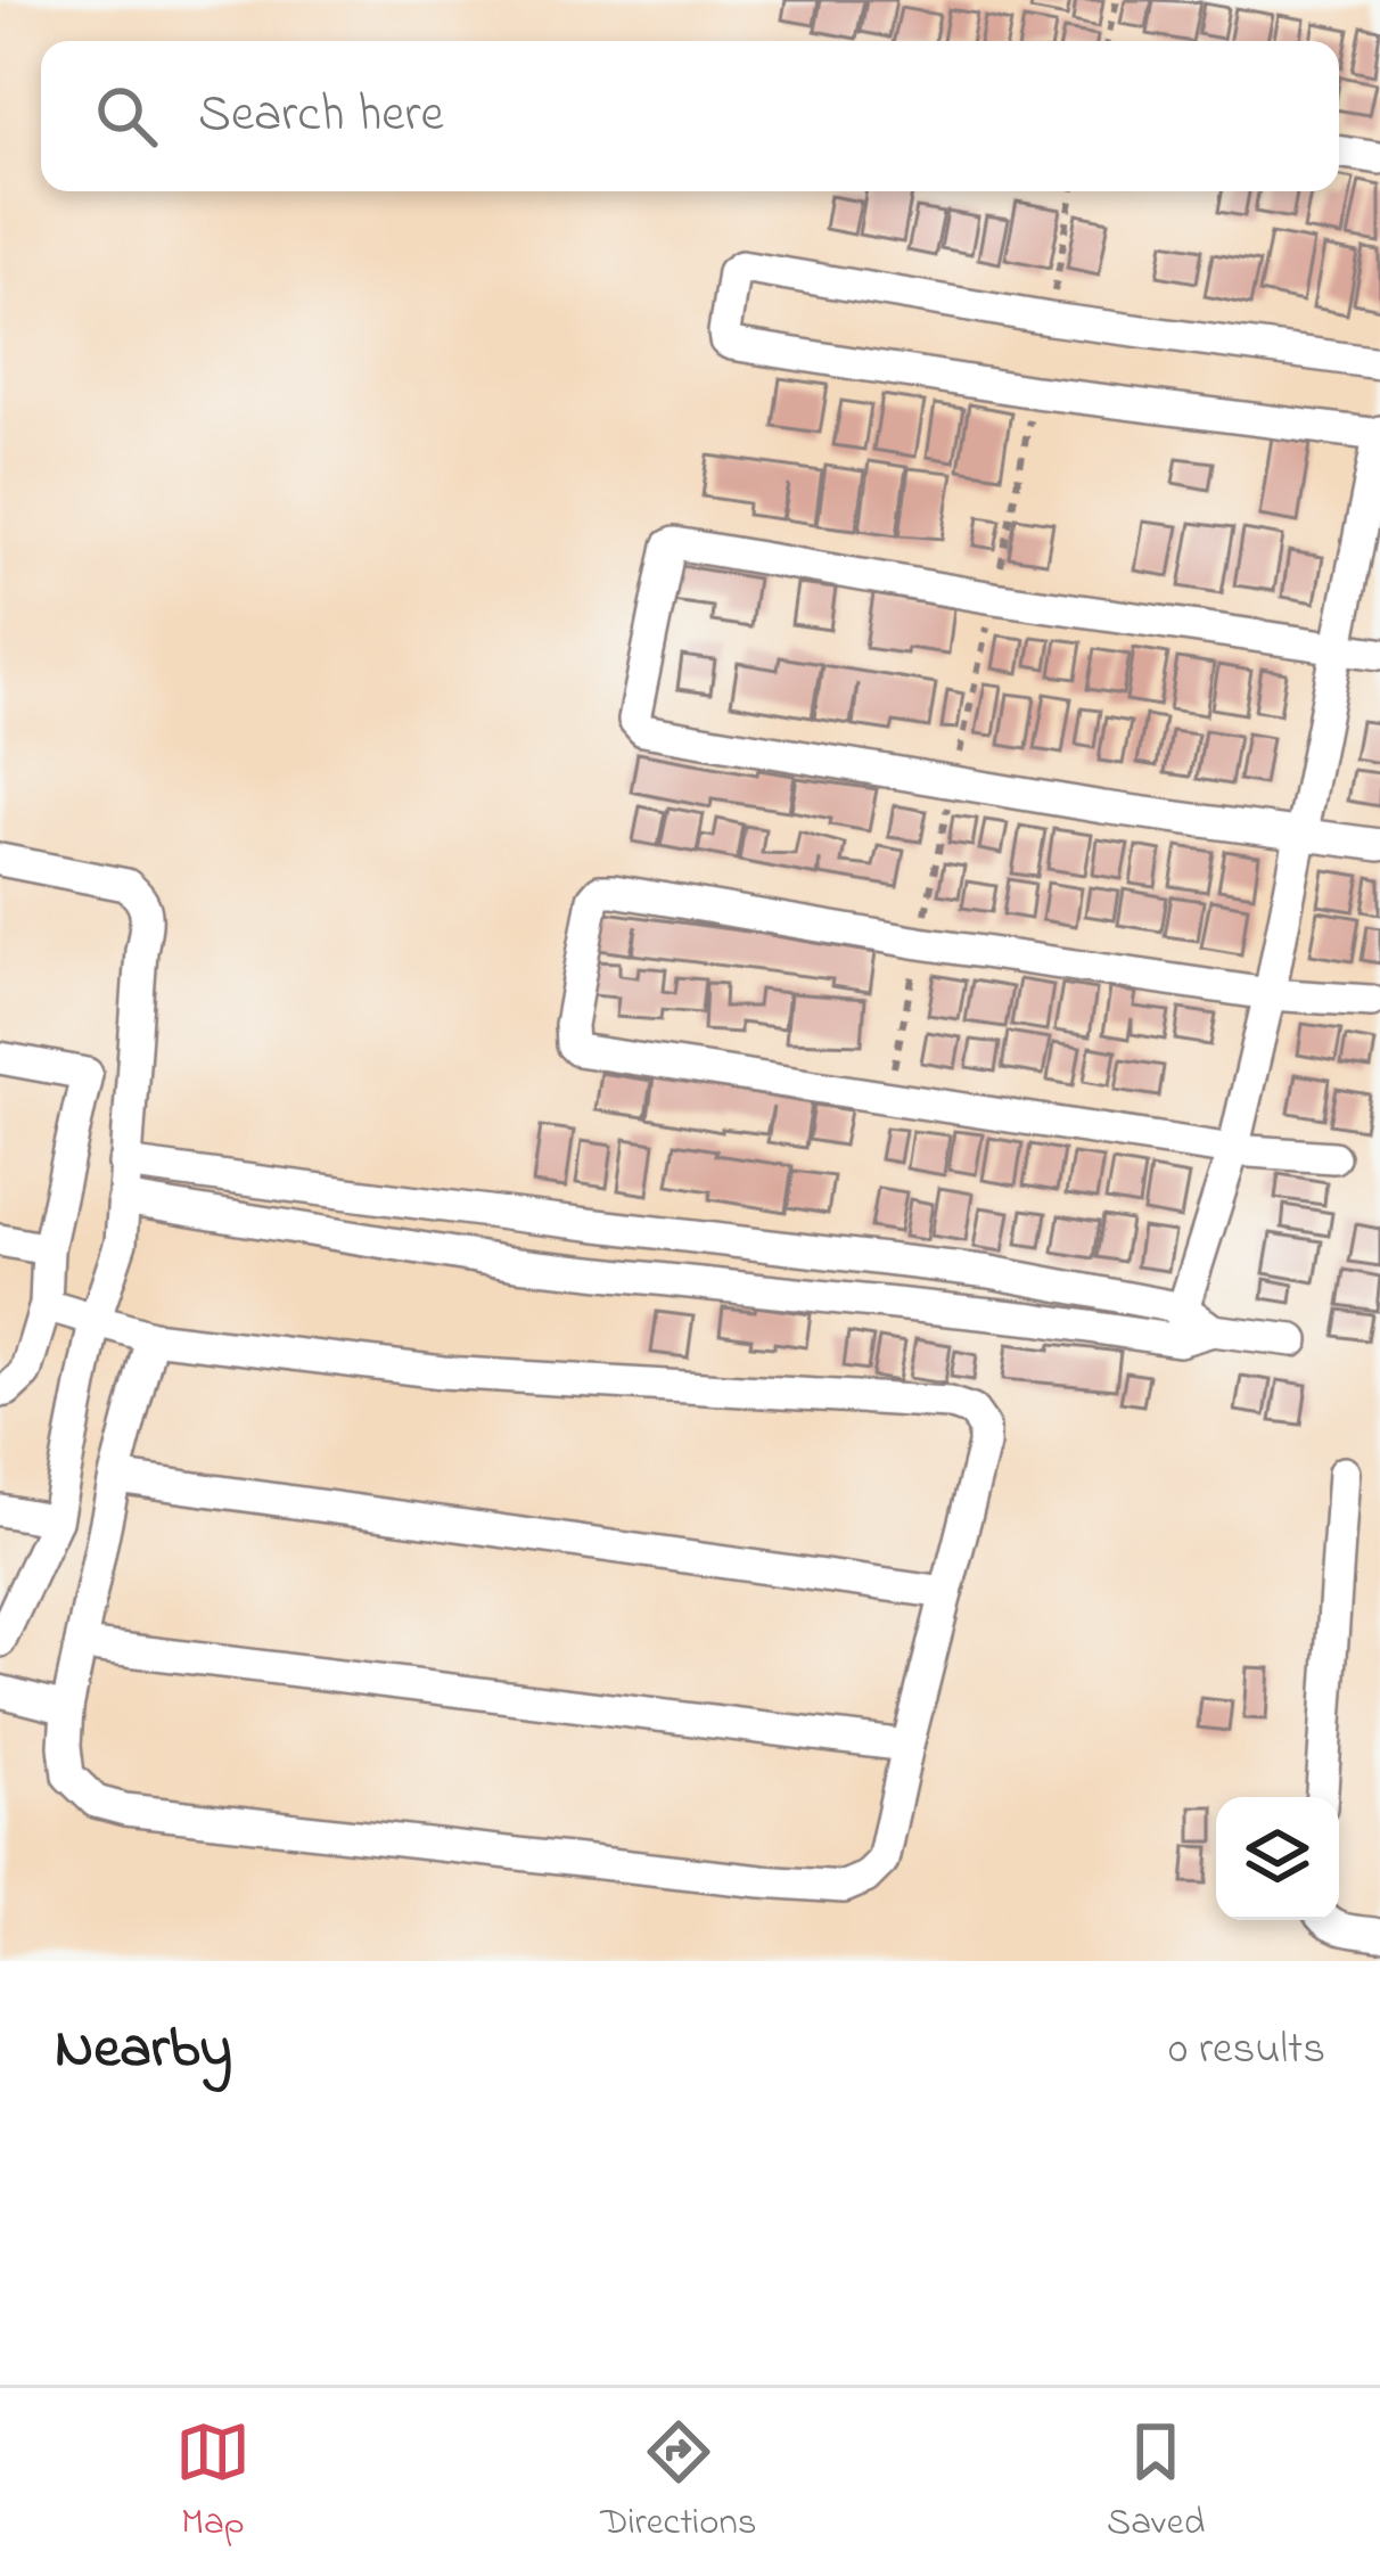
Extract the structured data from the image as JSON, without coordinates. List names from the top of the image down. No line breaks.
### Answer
{"page":{"search":"Search here","heading":["Nearby","0 results"],"nav":["Map","Directions","Saved"]}}
